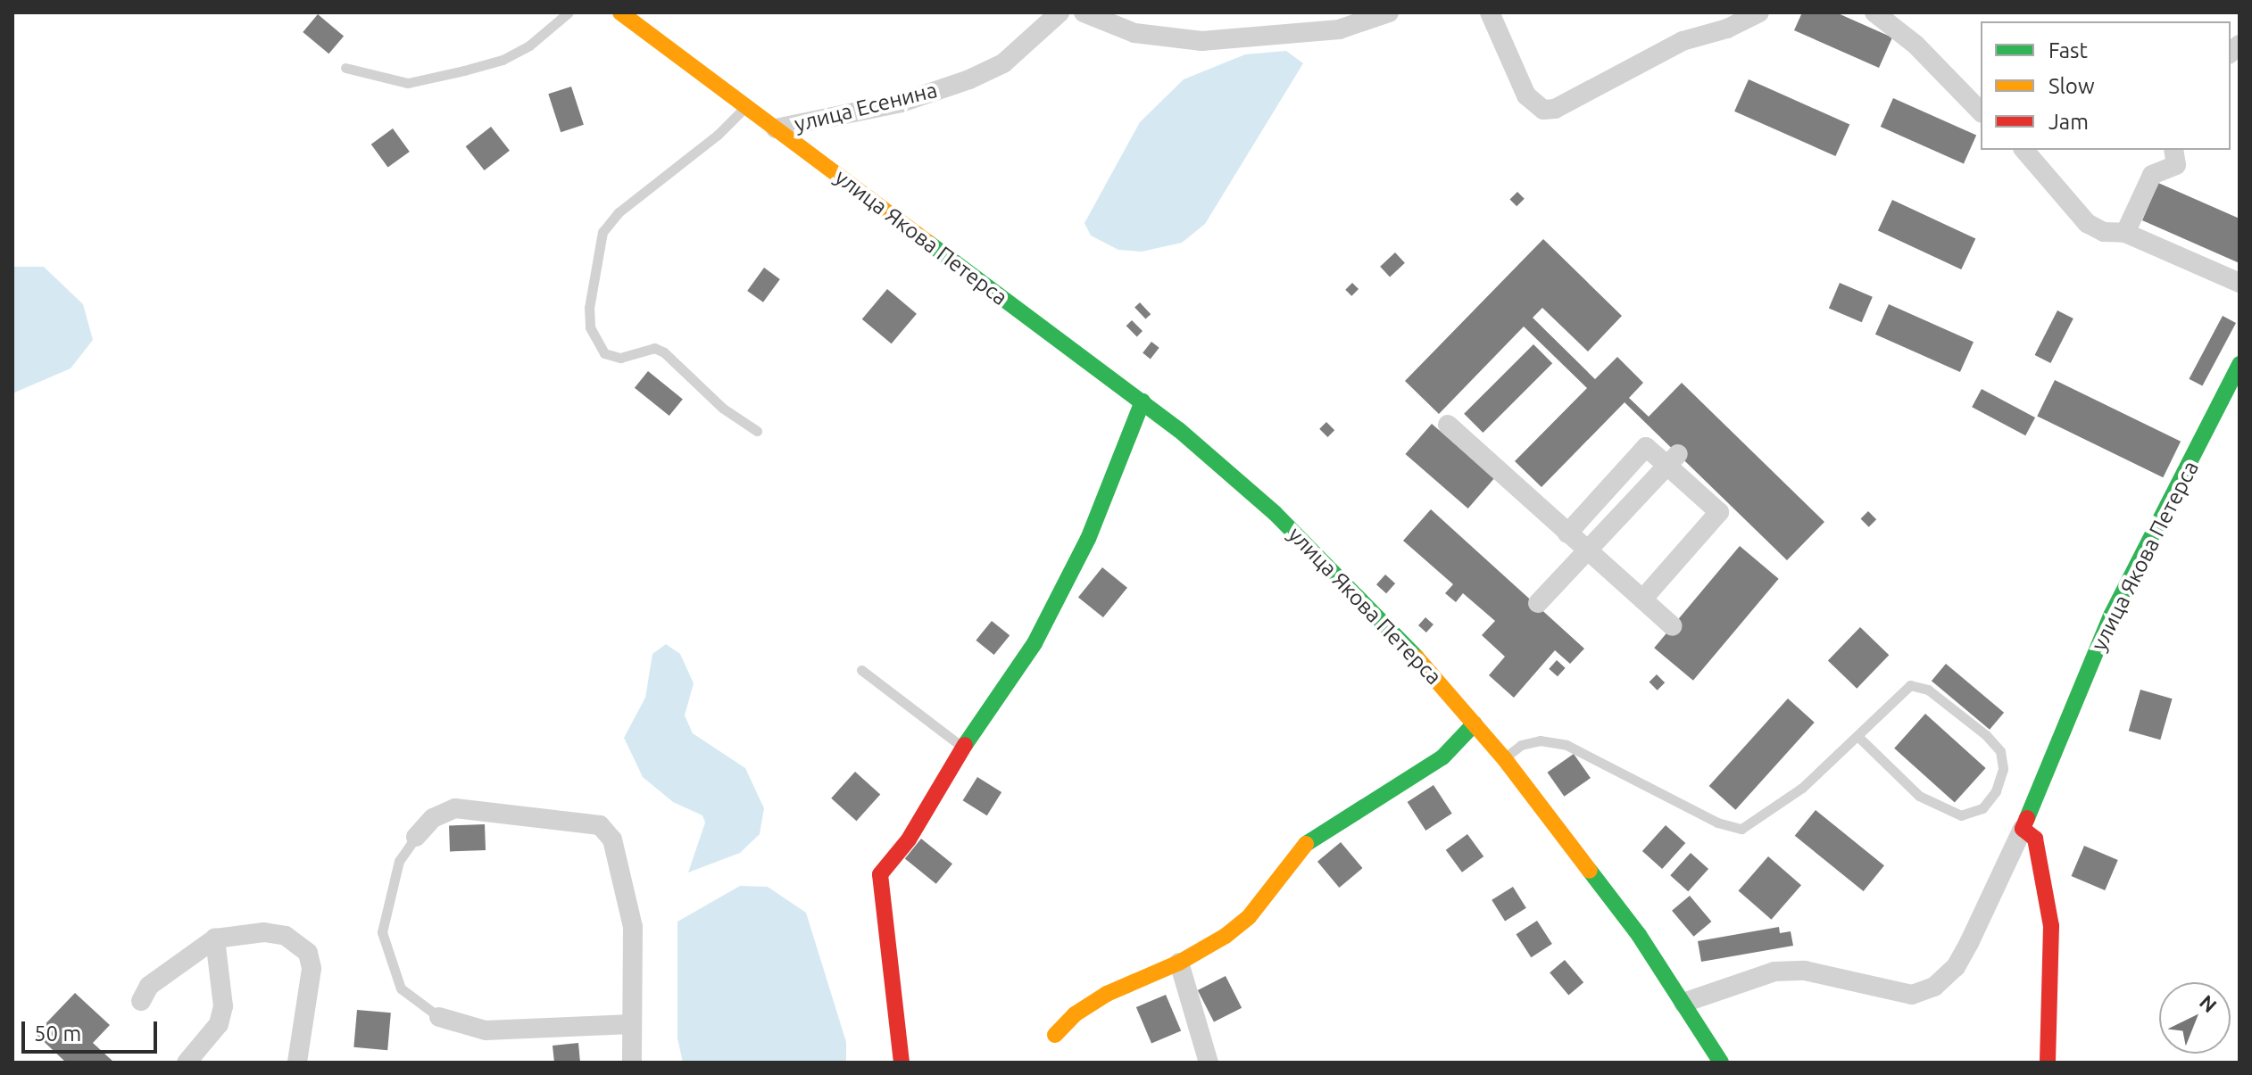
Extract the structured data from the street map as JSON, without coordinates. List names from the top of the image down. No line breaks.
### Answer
{"streets":{"street":["улица Есенина","улица Якова Петерса"]},"crossings":[["улица Есенина","улица Якова Петерса"]],"legend":["Fast","Slow","Jam"],"scale_bar":"50 m","north":"top right"}
